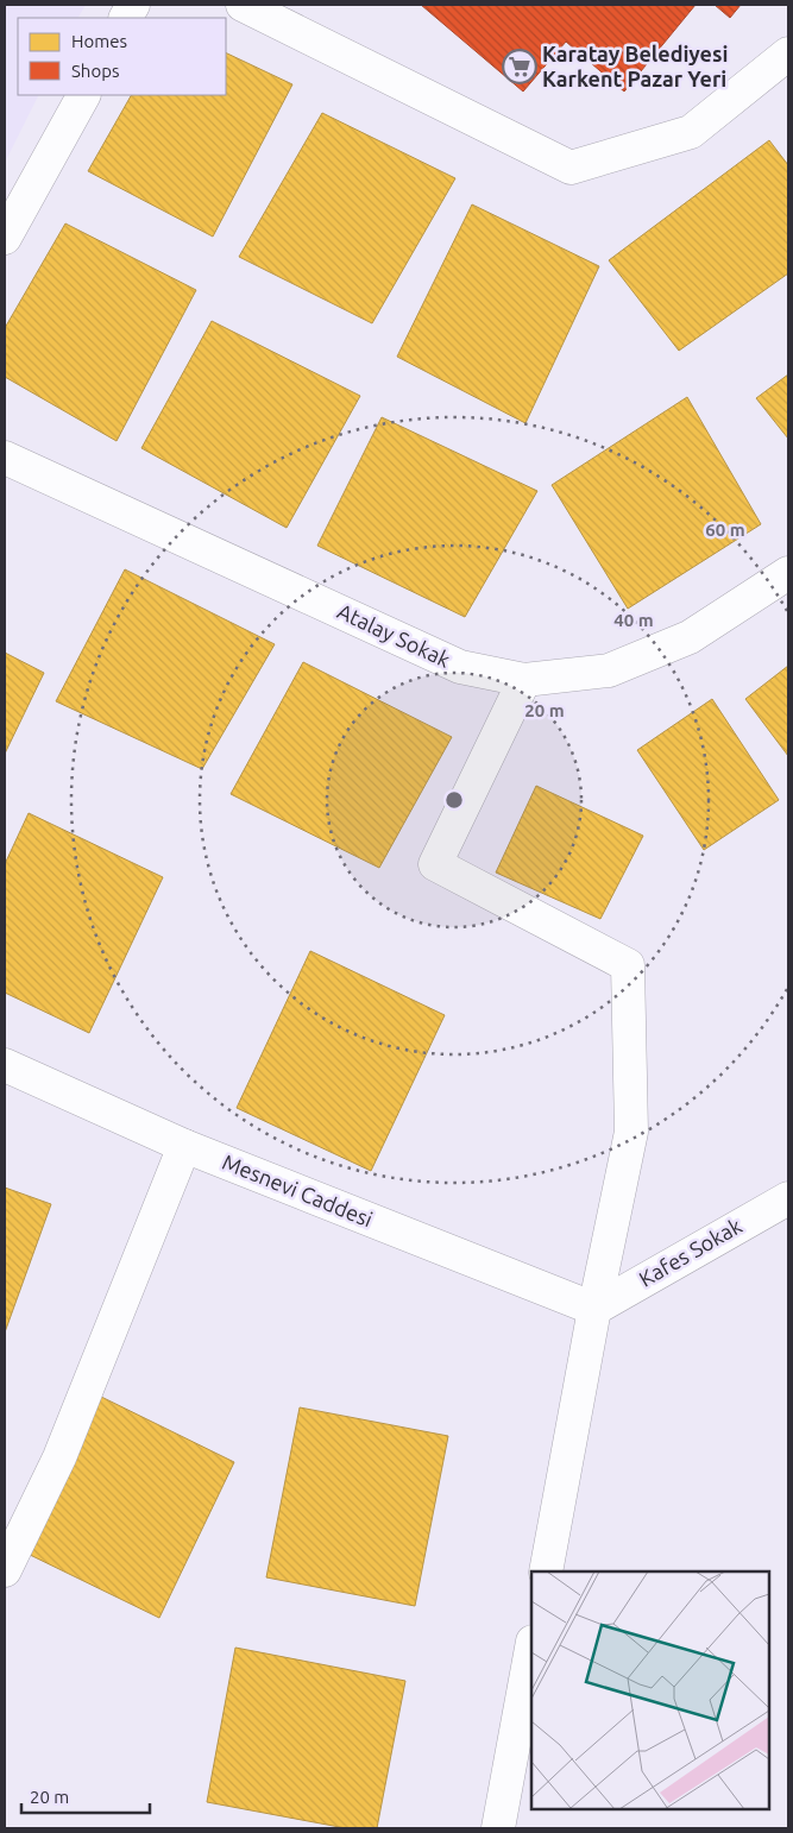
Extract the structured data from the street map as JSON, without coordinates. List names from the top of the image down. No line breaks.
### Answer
{"streets":{"street":["Atalay Sokak","Mesnevi Caddesi","Kafes Sokak"]},"crossings":[["Mesnevi Caddesi","Kafes Sokak"]],"places":{"supermarket":["Karatay Belediyesi Karkent Pazar Yeri"]},"legend":["Homes","Shops"],"scale_bar":"20 m","rings":["60 m","40 m","20 m"]}
